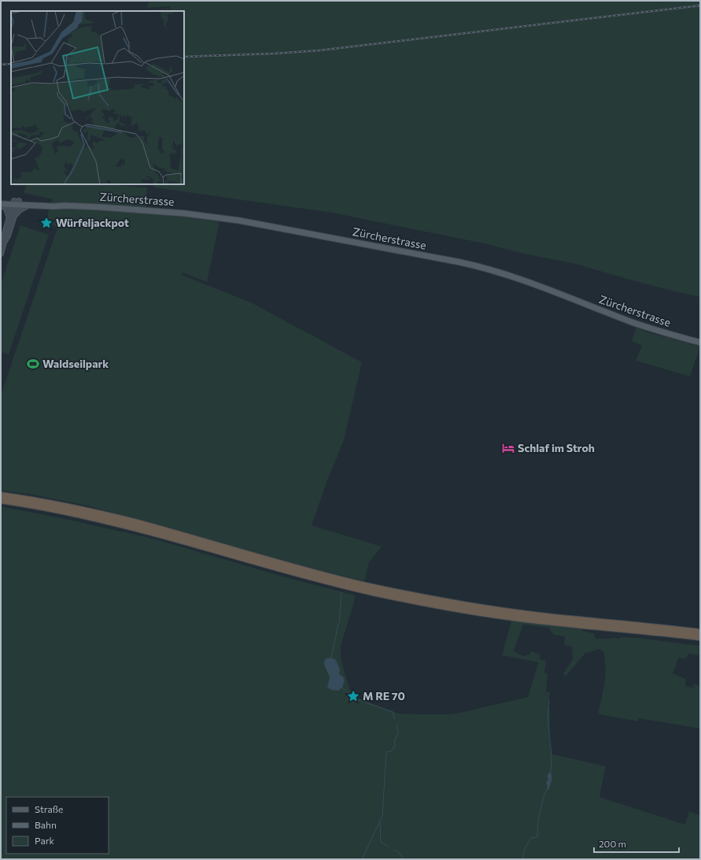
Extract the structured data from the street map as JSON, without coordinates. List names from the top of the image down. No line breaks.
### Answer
{"streets":{"main road":["Zürcherstrasse"]},"places":{"place":["Würfeljackpot","M RE 70"],"sports":["Waldseilpark"],"hotel":["Schlaf im Stroh"]},"legend":["Straße","Bahn","Park"],"scale_bar":"200 m"}
